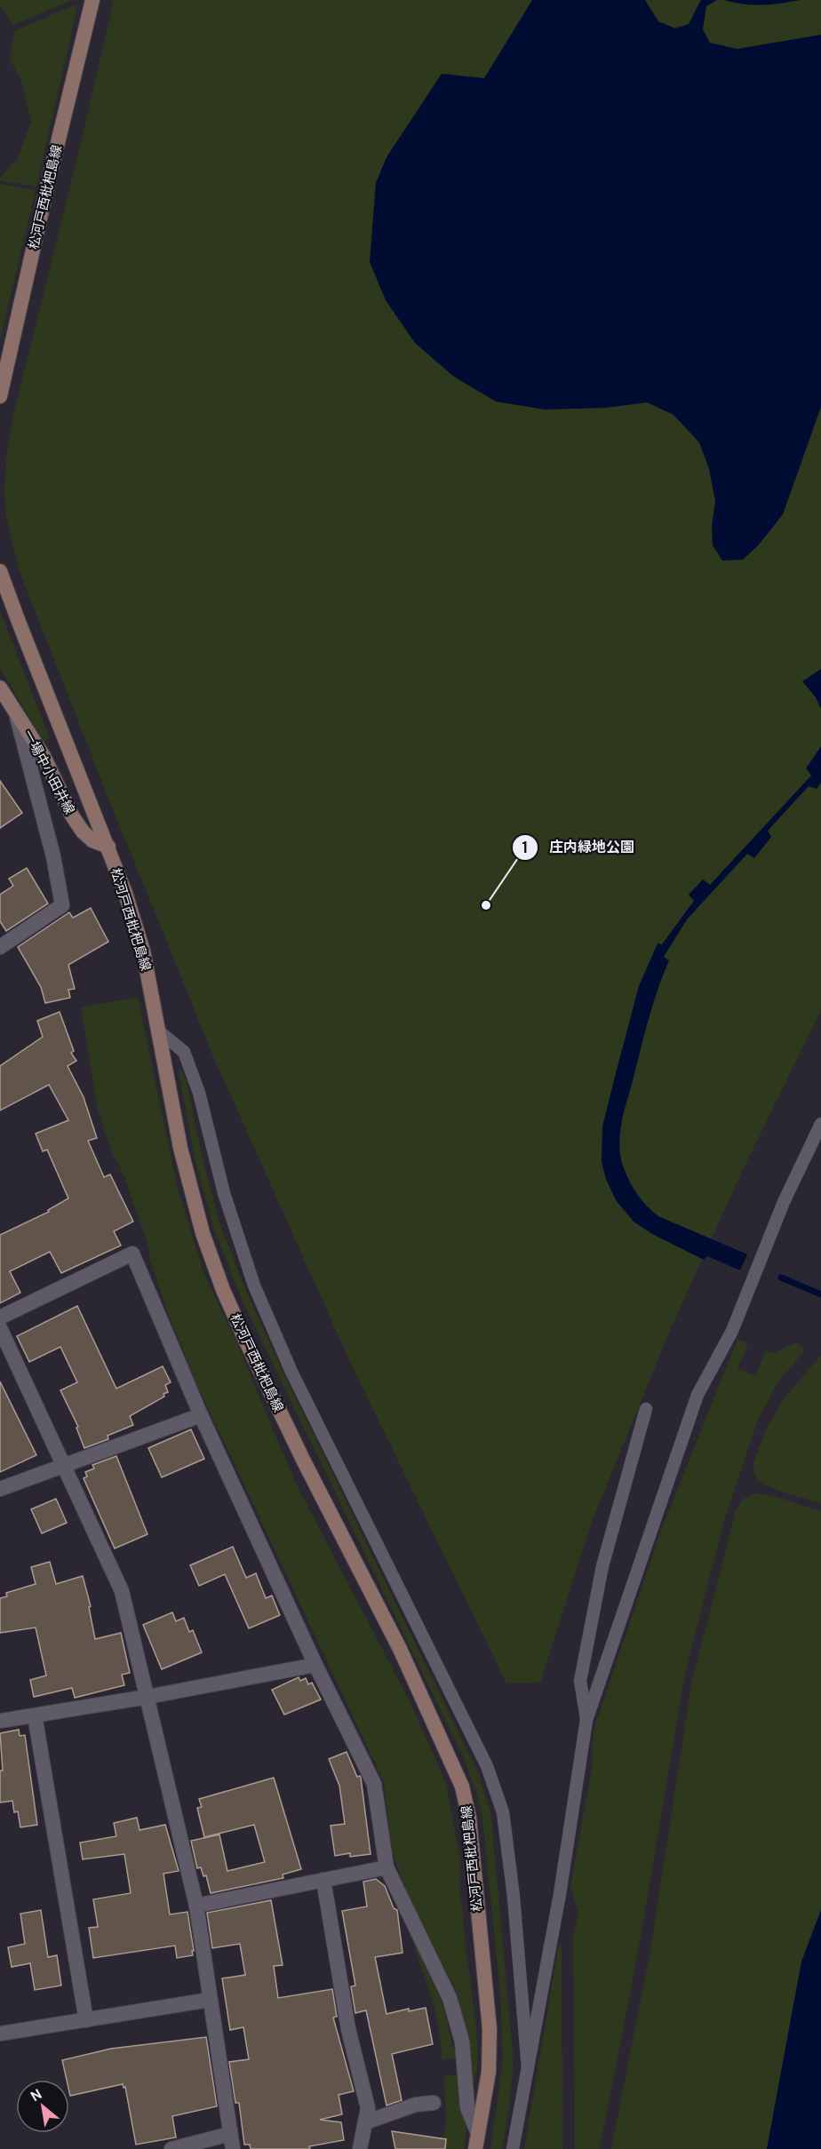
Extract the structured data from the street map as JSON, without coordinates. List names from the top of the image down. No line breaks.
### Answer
{"streets":{"main road":["松河戸西枇杷島線","一場中小田井線"]},"crossings":[["松河戸西枇杷島線","一場中小田井線"]],"places":["庄内緑地公園"],"north":"top left"}
